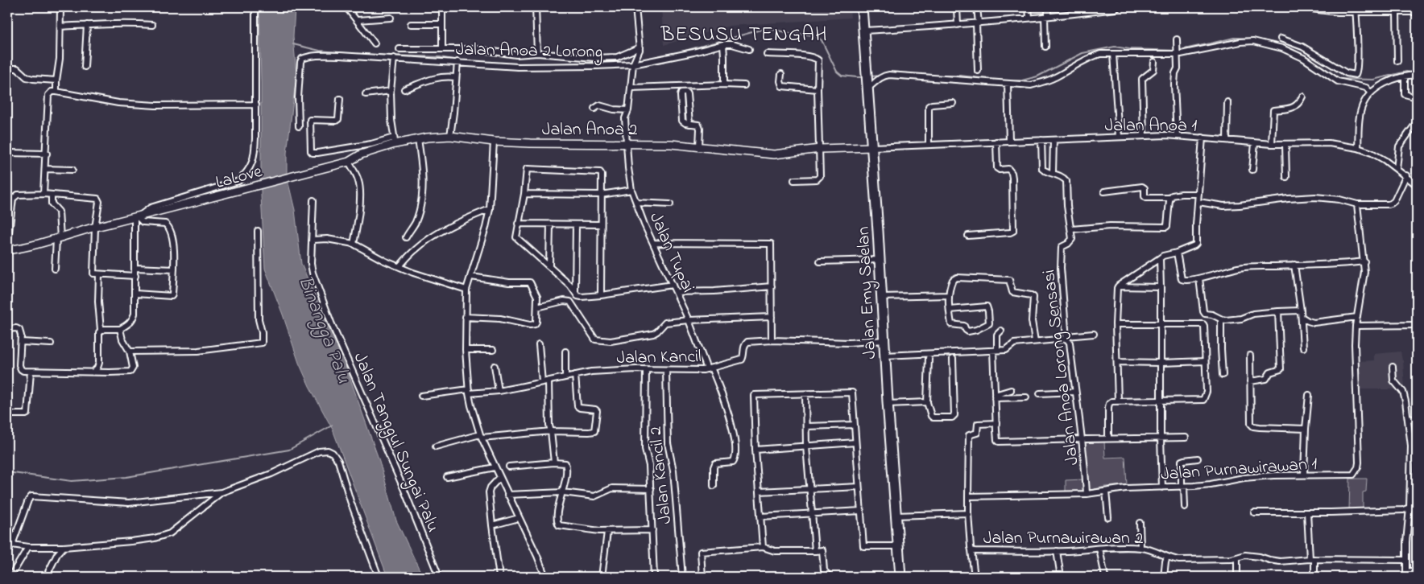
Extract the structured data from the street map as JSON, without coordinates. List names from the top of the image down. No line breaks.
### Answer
{"streets":{"highway":["Jalan Emy Saelan"],"street":["Jalan Anoa 2 Lorong","Jalan Anoa 1","Jalan Anoa 2","LaLove","Jalan Tupai","Jalan Kancil","Jalan Anoa Lorong Sensasi","Jalan Tanggul Sungai Palu","Jalan Purnawirawan 1","Jalan Kancil 2","Jalan Purnawirawan 2"]},"crossings":[["Jalan Anoa 2 Lorong","Jalan Tupai"],["Jalan Anoa 1","Jalan Anoa 2"],["Jalan Anoa 1","Jalan Emy Saelan"],["Jalan Anoa 2","LaLove"],["Jalan Anoa 2","Jalan Tupai"],["Jalan Anoa 2","Jalan Emy Saelan"],["Jalan Tupai","Jalan Kancil"],["Jalan Emy Saelan","Jalan Kancil"],["Jalan Kancil","Jalan Kancil 2"],["Jalan Anoa Lorong Sensasi","Jalan Purnawirawan 1"]],"districts":["BESUSU TENGAH"],"water":["Binangga Palu"]}
